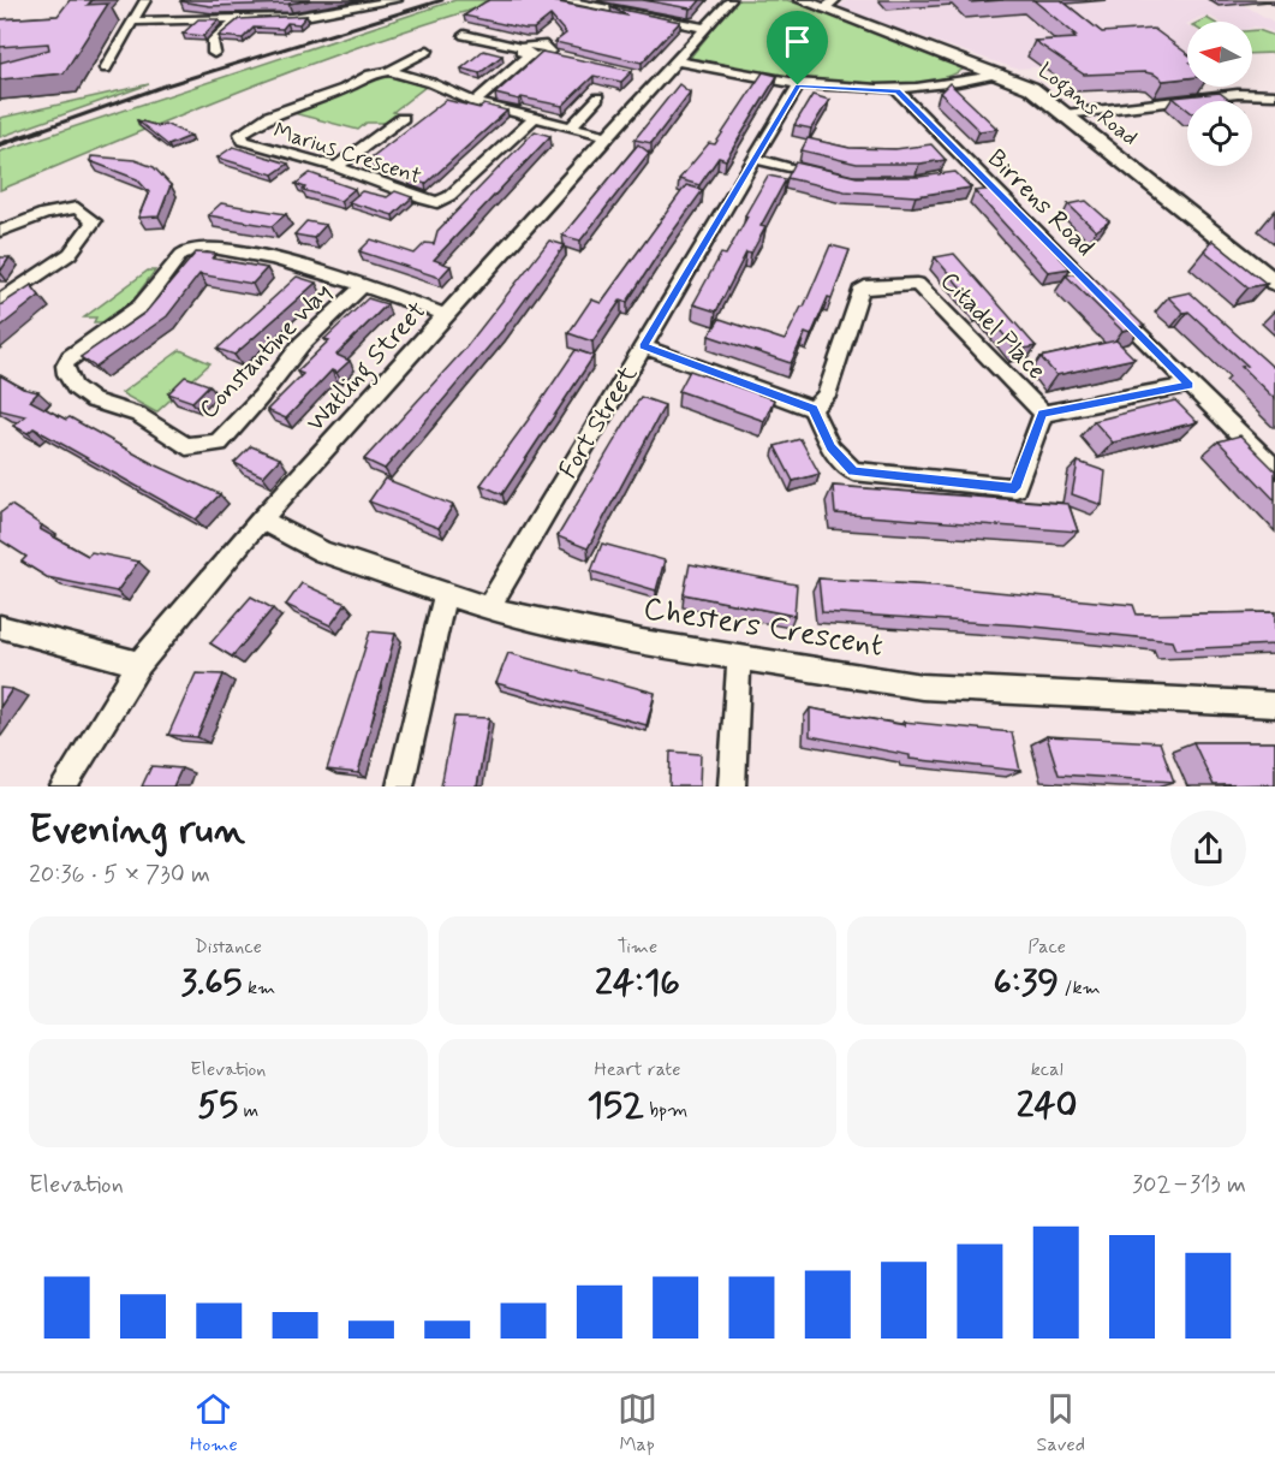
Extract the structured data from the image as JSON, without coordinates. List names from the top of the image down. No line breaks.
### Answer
{"streets":{"street":["Logans Road","Marius Crescent","Birrens Road","Citadel Place","Constantine Way","Watling Street","Fort Street","Chesters Crescent"]},"crossings":[["Birrens Road","Citadel Place"],["Constantine Way","Watling Street"],["Watling Street","Chesters Crescent"],["Fort Street","Chesters Crescent"]],"north":"left","page":{"heading":["Evening run","20:36 · 5 × 730 m"],"stats":[["Distance","3.65 km"],["Time","24:16"],["Pace","6:39 /km"],["Elevation","55 m"],["Heart rate","152 bpm"],["kcal","240"]],"chart":["Elevation","302–313 m"],"tabs":["Home","Map","Saved"]}}
